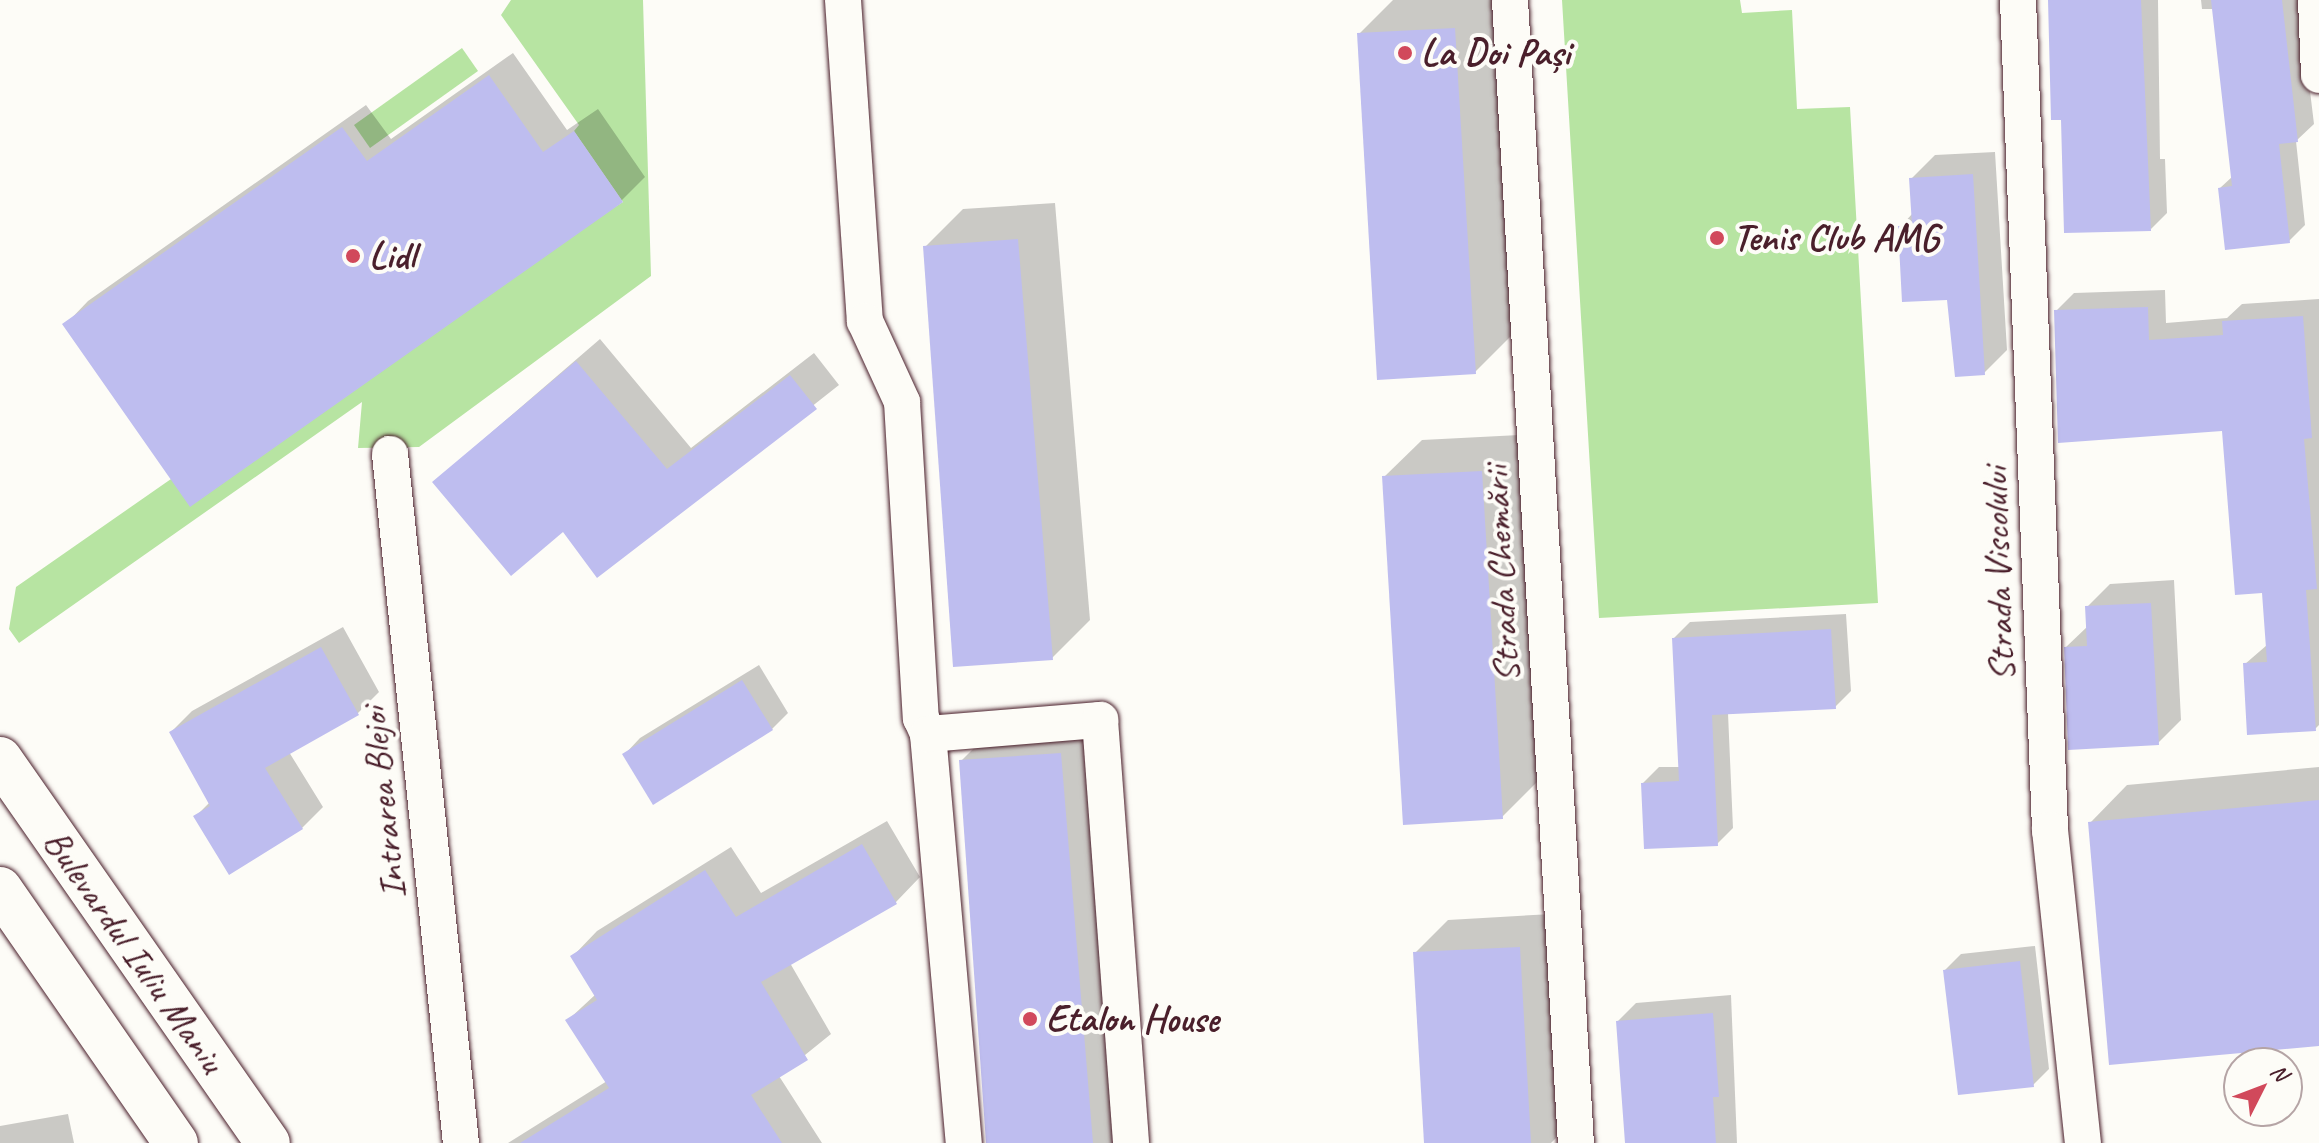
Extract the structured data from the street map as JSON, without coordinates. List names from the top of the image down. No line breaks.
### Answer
{"streets":{"main road":["Bulevardul Iuliu Maniu"],"street":["Strada Chemării","Strada Viscolului","Intrarea Blejoi"]},"places":["La Doi Pași","Tenis Club AMG","Lidl","Etalon House"],"north":"top right"}
